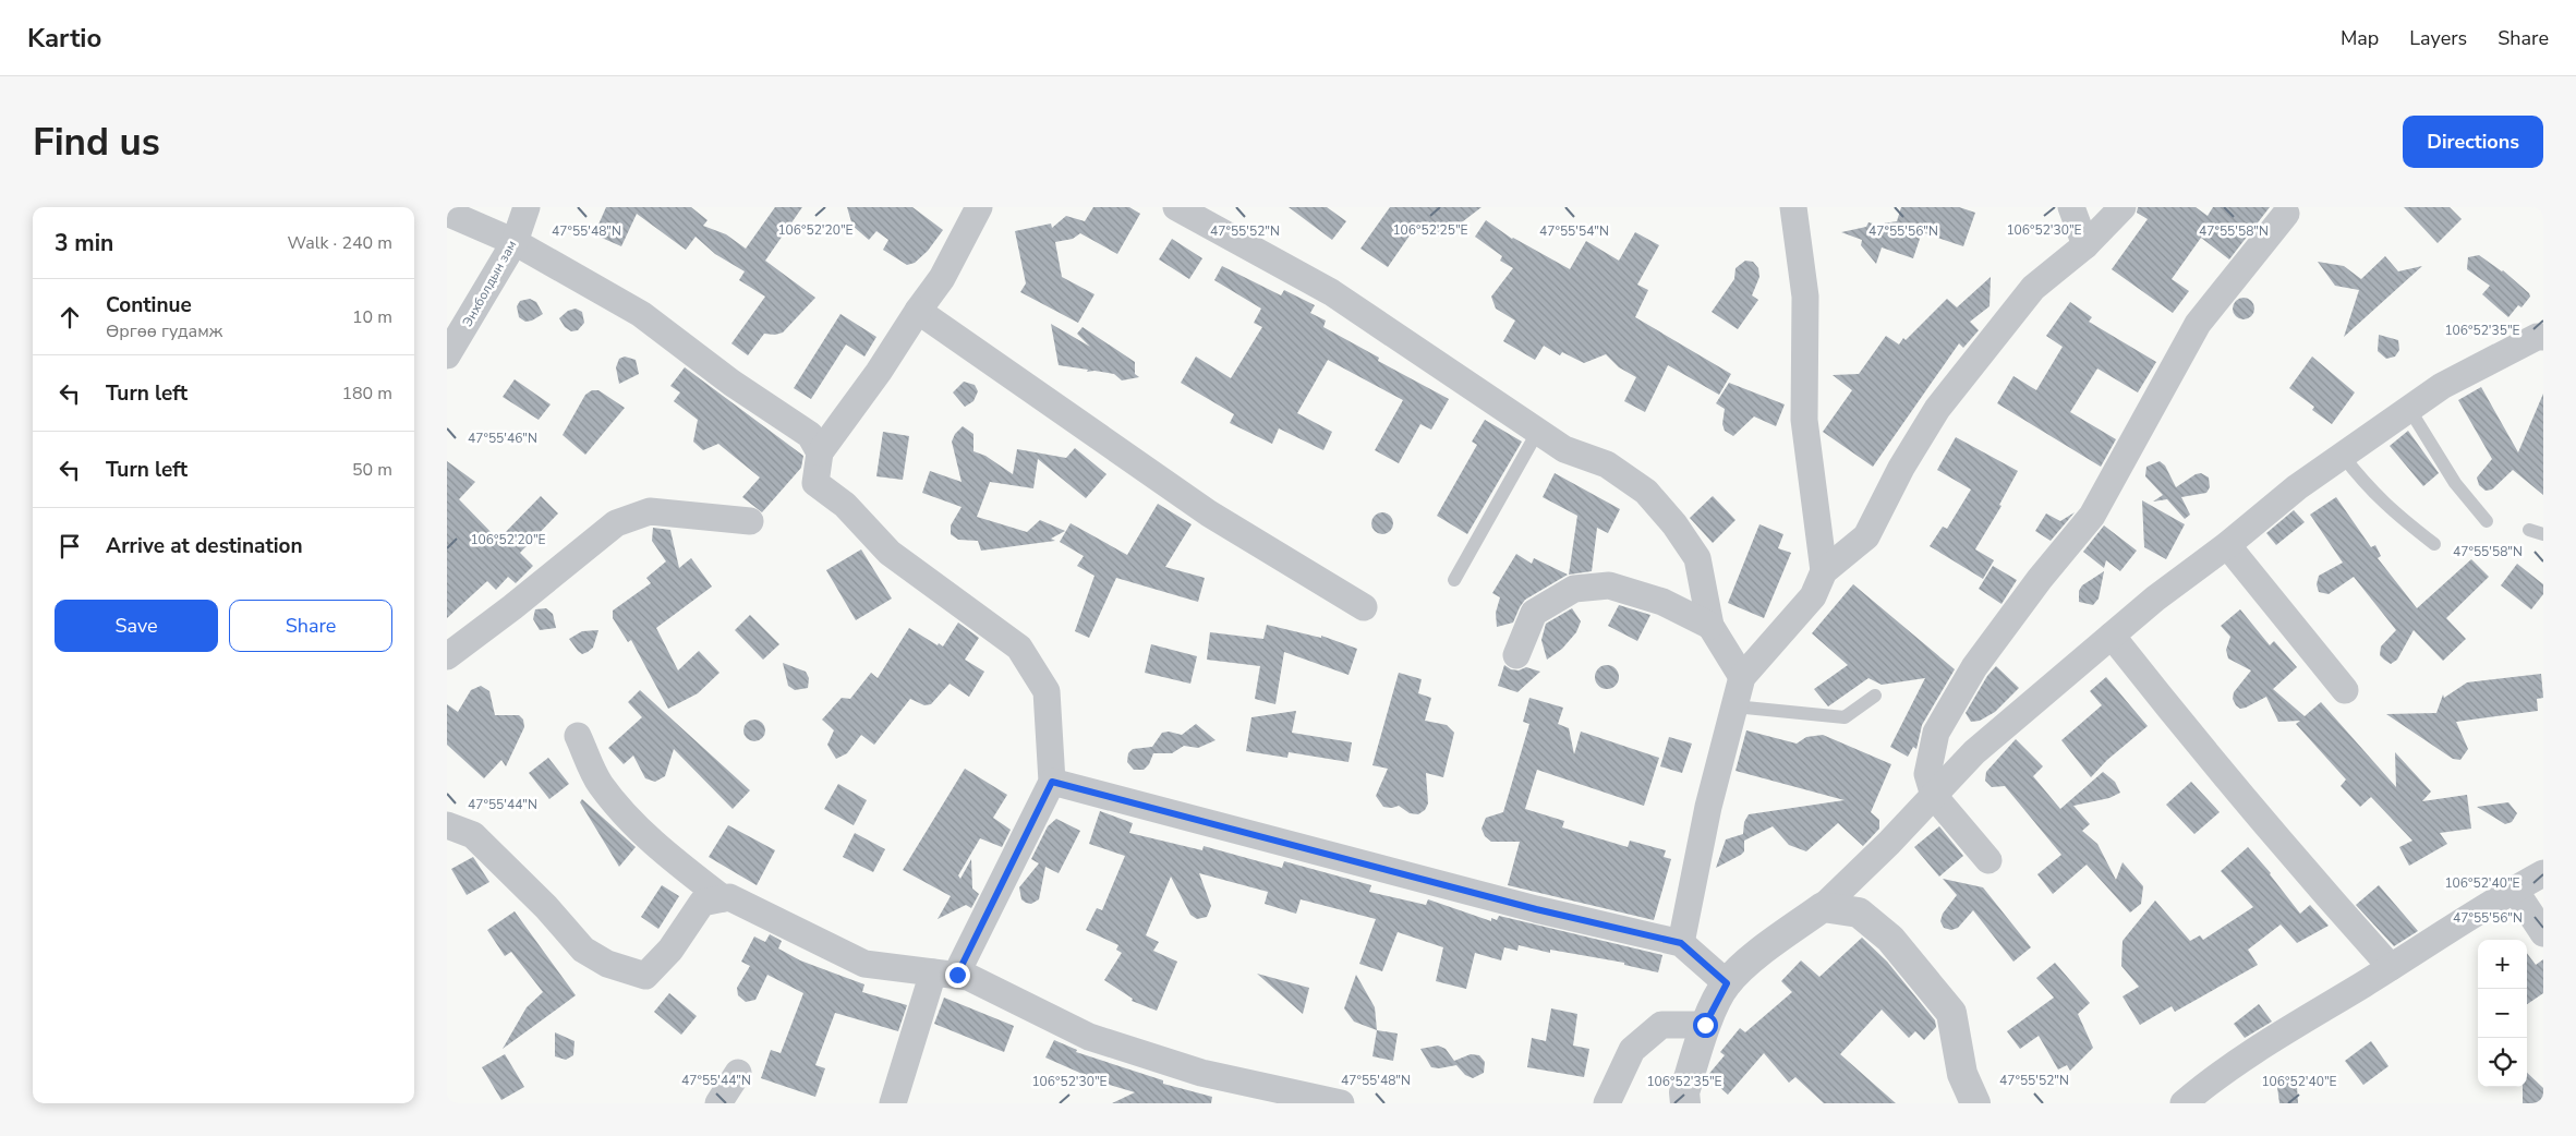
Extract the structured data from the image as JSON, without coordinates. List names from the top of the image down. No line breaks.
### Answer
{"streets":{"street":["Энхболдын зам"]},"page":{"header":"Kartio","nav":["Map","Layers","Share"],"buttons":["Directions",["Save","Share"]],"title":"Find us","heading":["3 min","Walk · 240 m"],"list":[["Continue","Өргөө гудамж","10 m"],["Turn left","180 m"],["Turn left","50 m"],"Arrive at destination"],"map_buttons":["+","−"]},"coordinates":["106°52'25\"E","106°52'20\"E","106°52'30\"E","47°55'48\"N","47°55'52\"N","47°55'54\"N","47°55'56\"N","47°55'58\"N","106°52'35\"E","47°55'46\"N","47°55'44\"N","106°52'40\"E"]}
